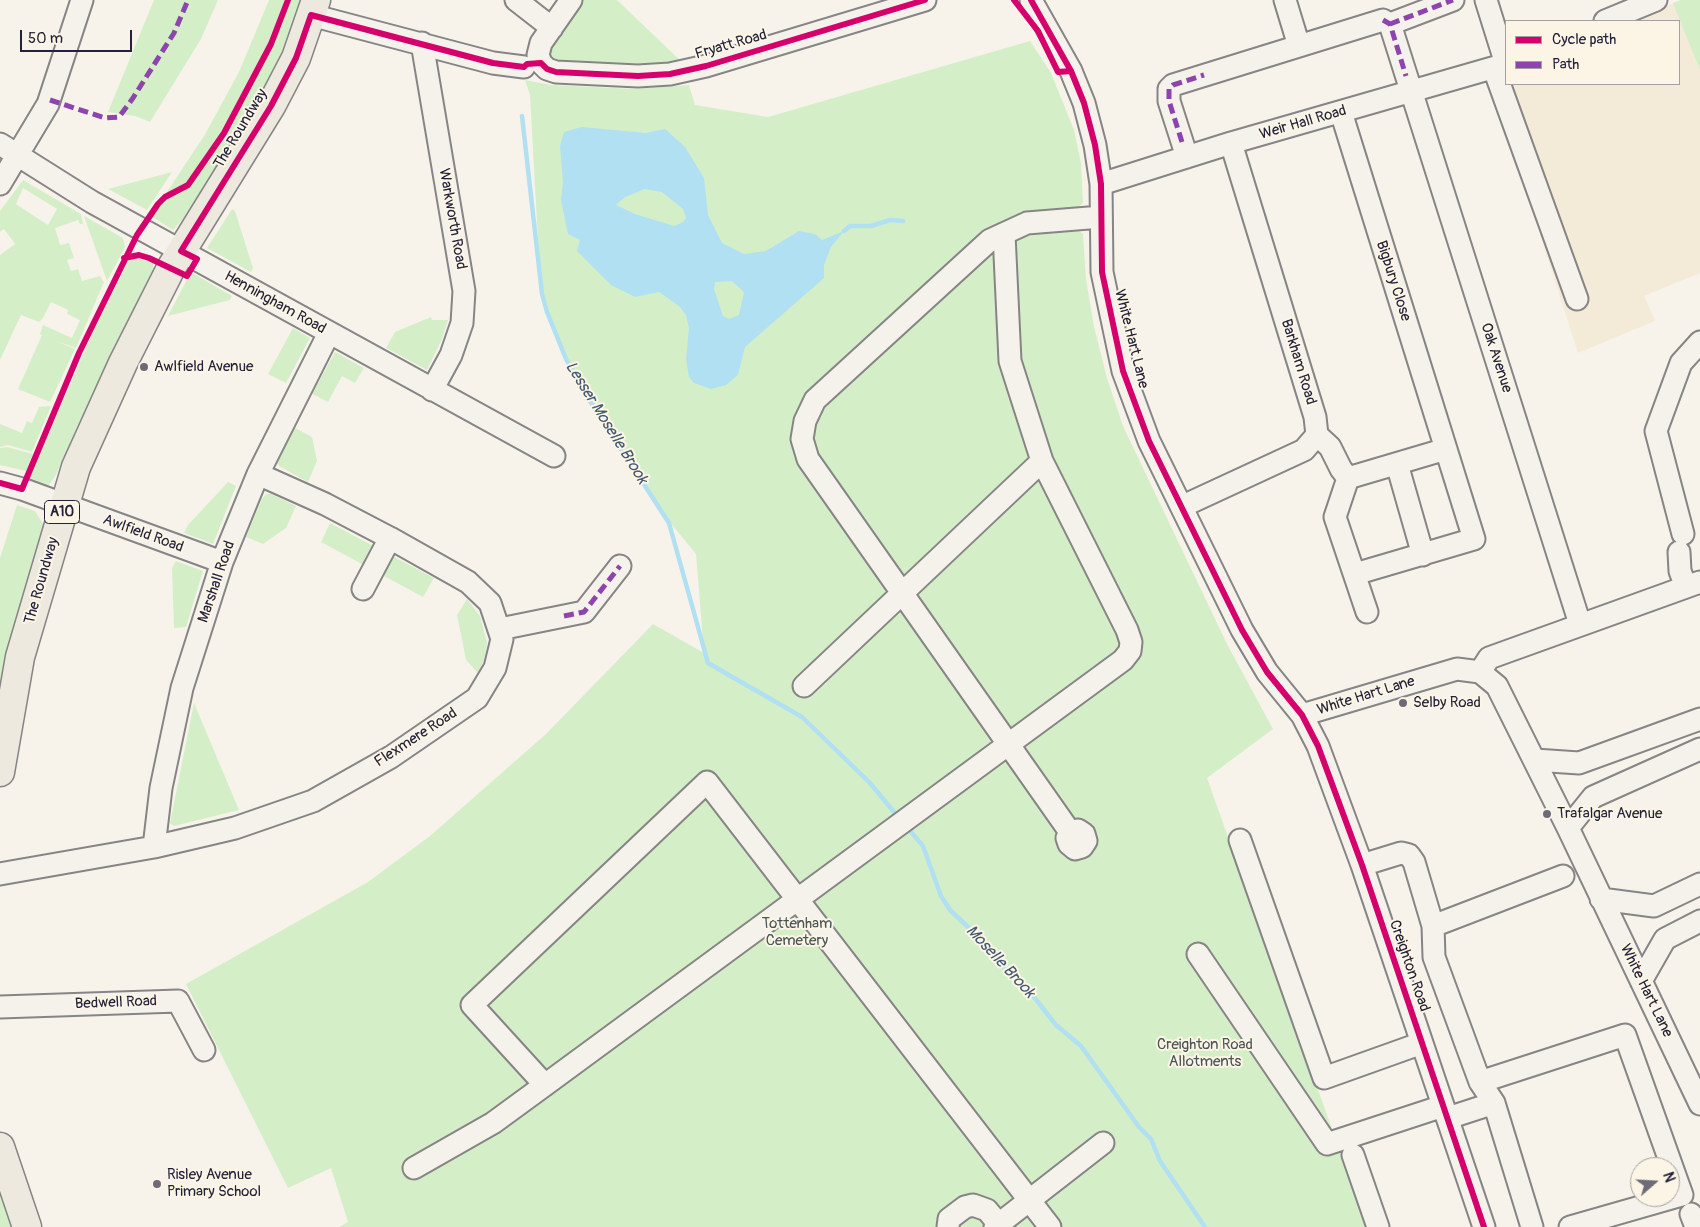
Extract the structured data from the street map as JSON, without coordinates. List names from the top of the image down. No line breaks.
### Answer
{"streets":{"highway":["The Roundway","A10"],"street":["Fryatt Road","Weir Hall Road","Warkworth Road","Bigbury Close","Henningham Road","White Hart Lane","Oak Avenue","Barkham Road","Awlfield Road","Marshall Road","Flexmere Road","Creighton Road","Bedwell Road"]},"crossings":[["Fryatt Road","The Roundway"],["Fryatt Road","Warkworth Road"],["Weir Hall Road","Bigbury Close"],["Weir Hall Road","White Hart Lane"],["Weir Hall Road","Oak Avenue"],["Weir Hall Road","Barkham Road"],["The Roundway","Henningham Road"],["The Roundway","Awlfield Road"],["Warkworth Road","Henningham Road"],["Henningham Road","Marshall Road"],["White Hart Lane","Creighton Road"],["Awlfield Road","Marshall Road"],["Marshall Road","Flexmere Road"]],"water":["Lesser Moselle Brook","Moselle Brook"],"parks":["Tottenham Cemetery","Creighton Road Allotments"],"places":["Awlfield Avenue","Selby Road","Trafalgar Avenue","Risley Avenue Primary School"],"legend":["Cycle path","Path"],"scale_bar":"50 m","north":"right"}
